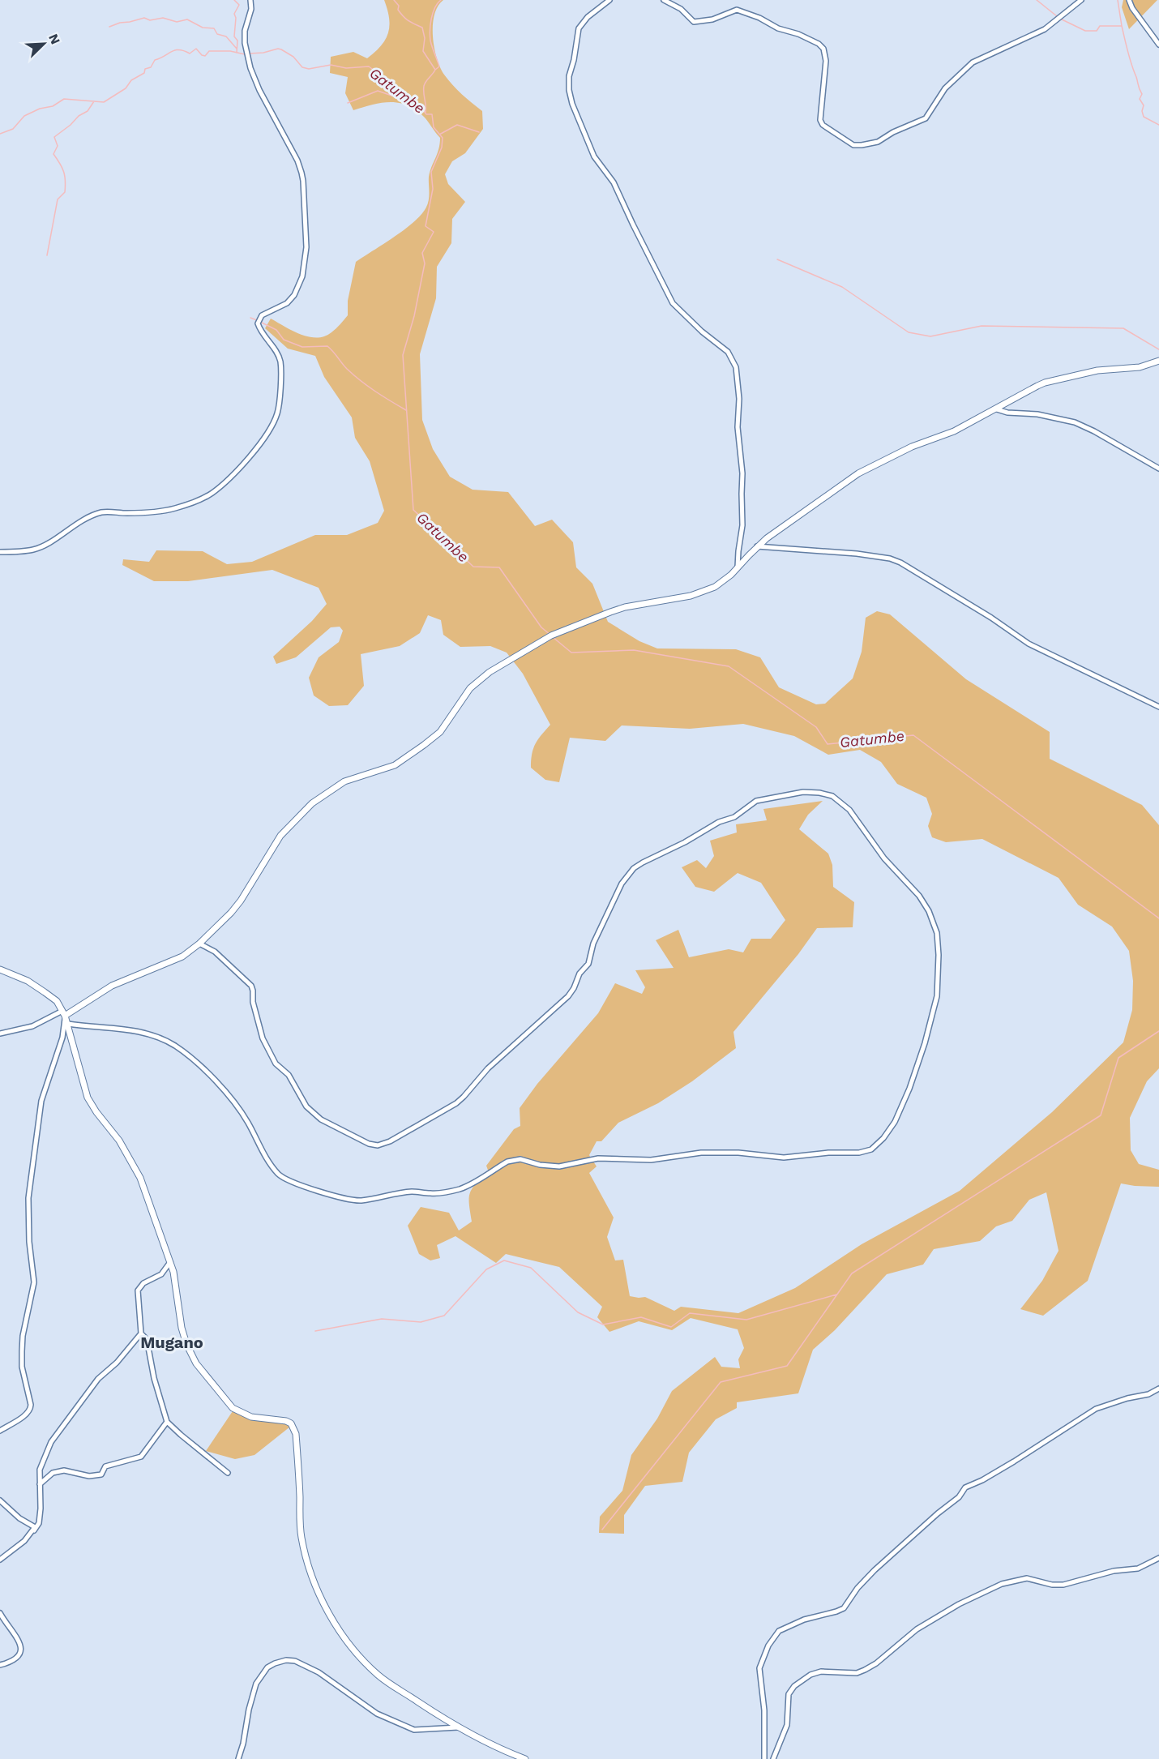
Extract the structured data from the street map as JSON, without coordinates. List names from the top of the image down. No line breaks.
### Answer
{"districts":["Mugano"],"water":["Gatumbe"],"north":"top right"}
